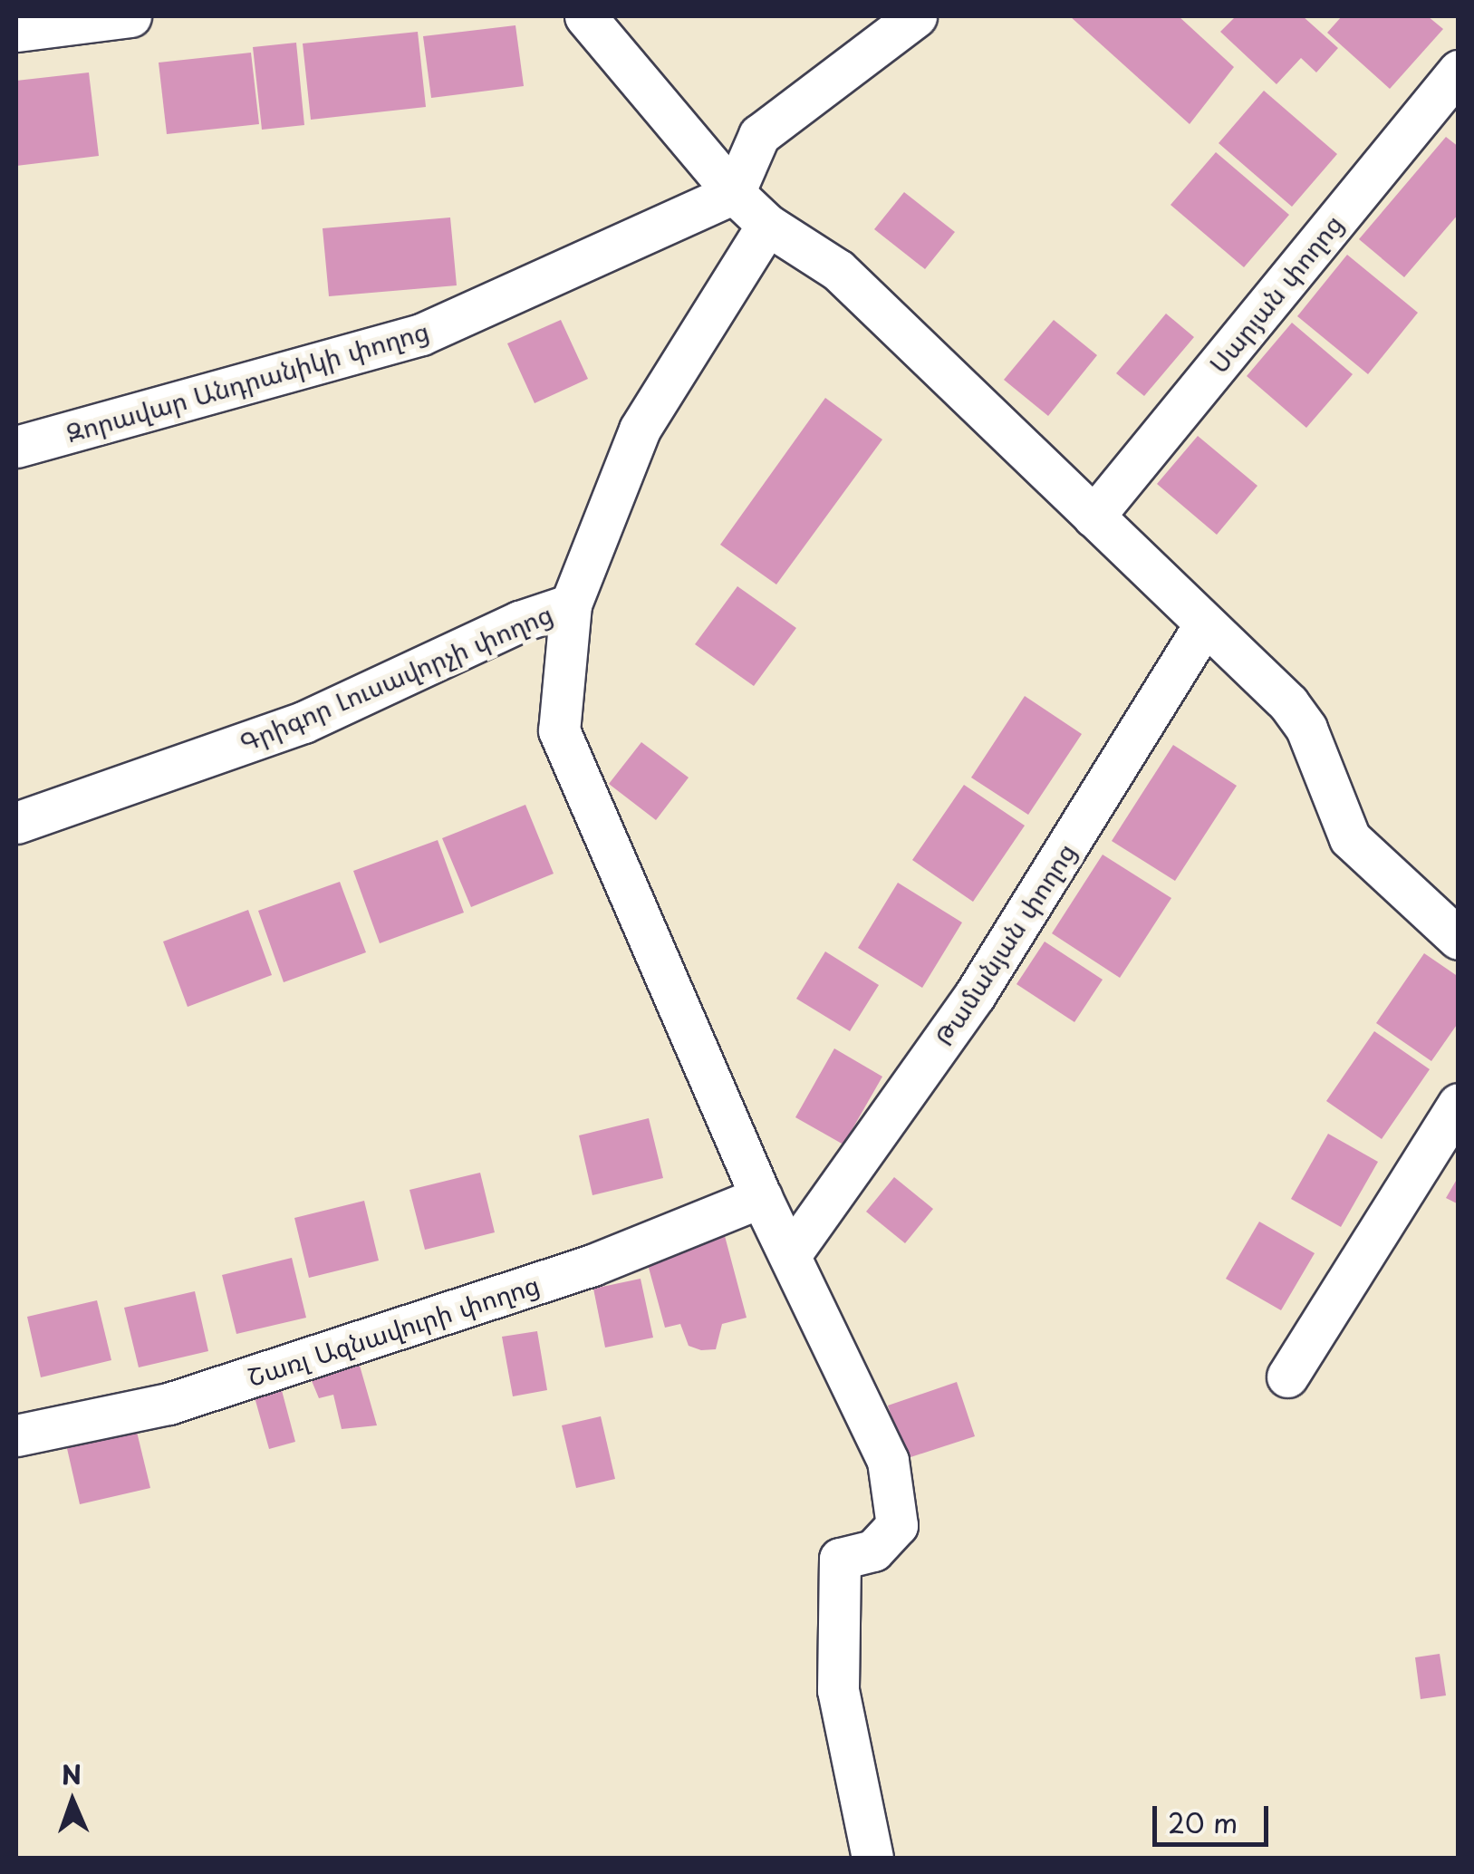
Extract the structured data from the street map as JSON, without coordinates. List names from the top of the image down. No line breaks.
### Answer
{"streets":{"street":["Սարյան փողոց","Զորավար Անդրանիկի փողոց","Գրիգոր Լուսավորչի փողոց","Թամանյան փողոց","Շառլ Ազնավուրի փողոց"]},"scale_bar":"20 m","north":"top"}
